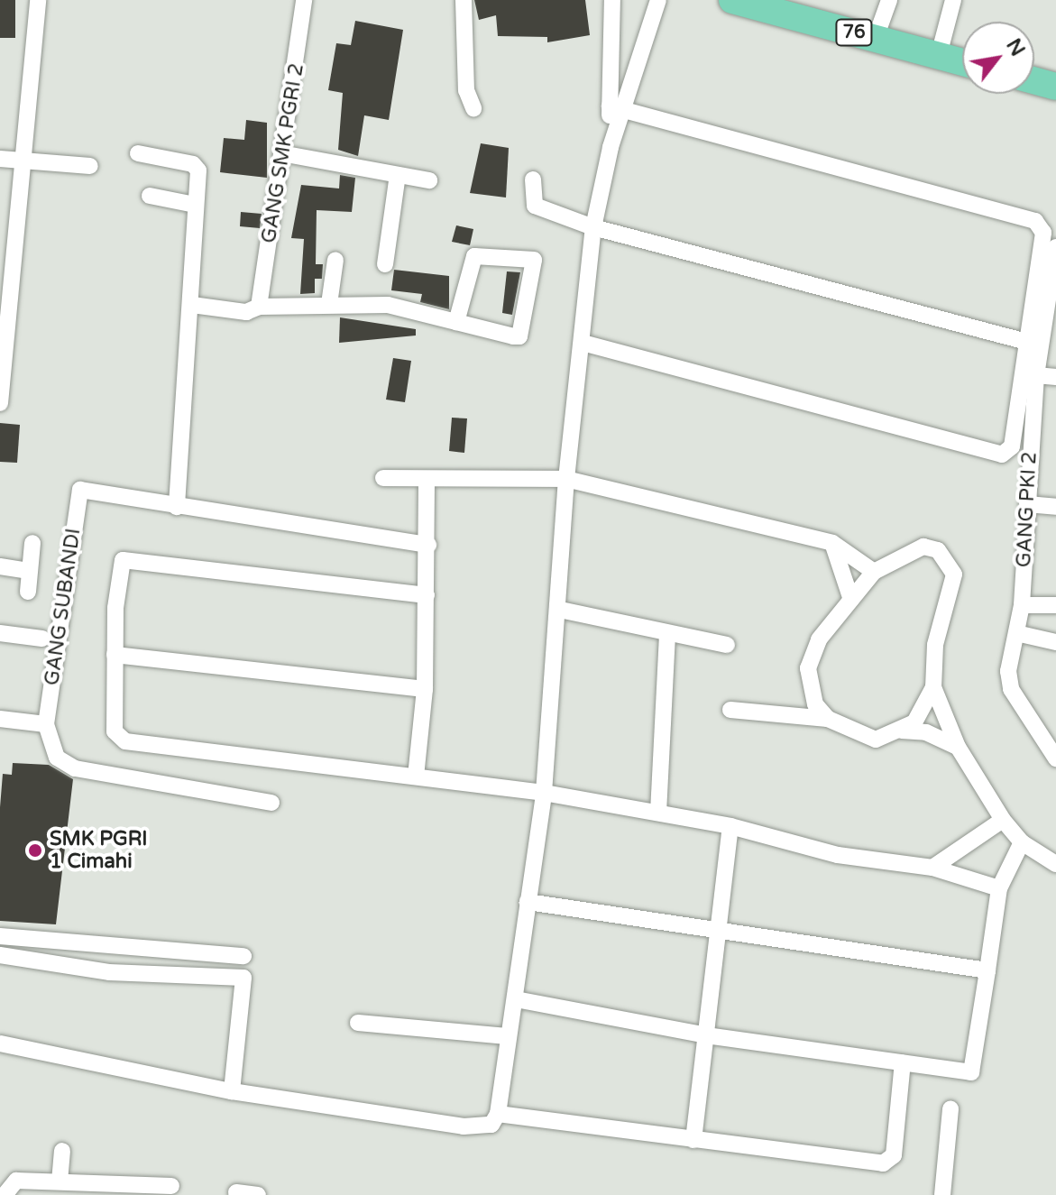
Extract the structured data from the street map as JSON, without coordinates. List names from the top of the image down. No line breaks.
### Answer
{"streets":{"main road":["76"],"street":["GANG SMK PGRI 2","GANG PKI 2","GANG SUBANDI"]},"places":["SMK PGRI 1 Cimahi"],"north":"top right"}
